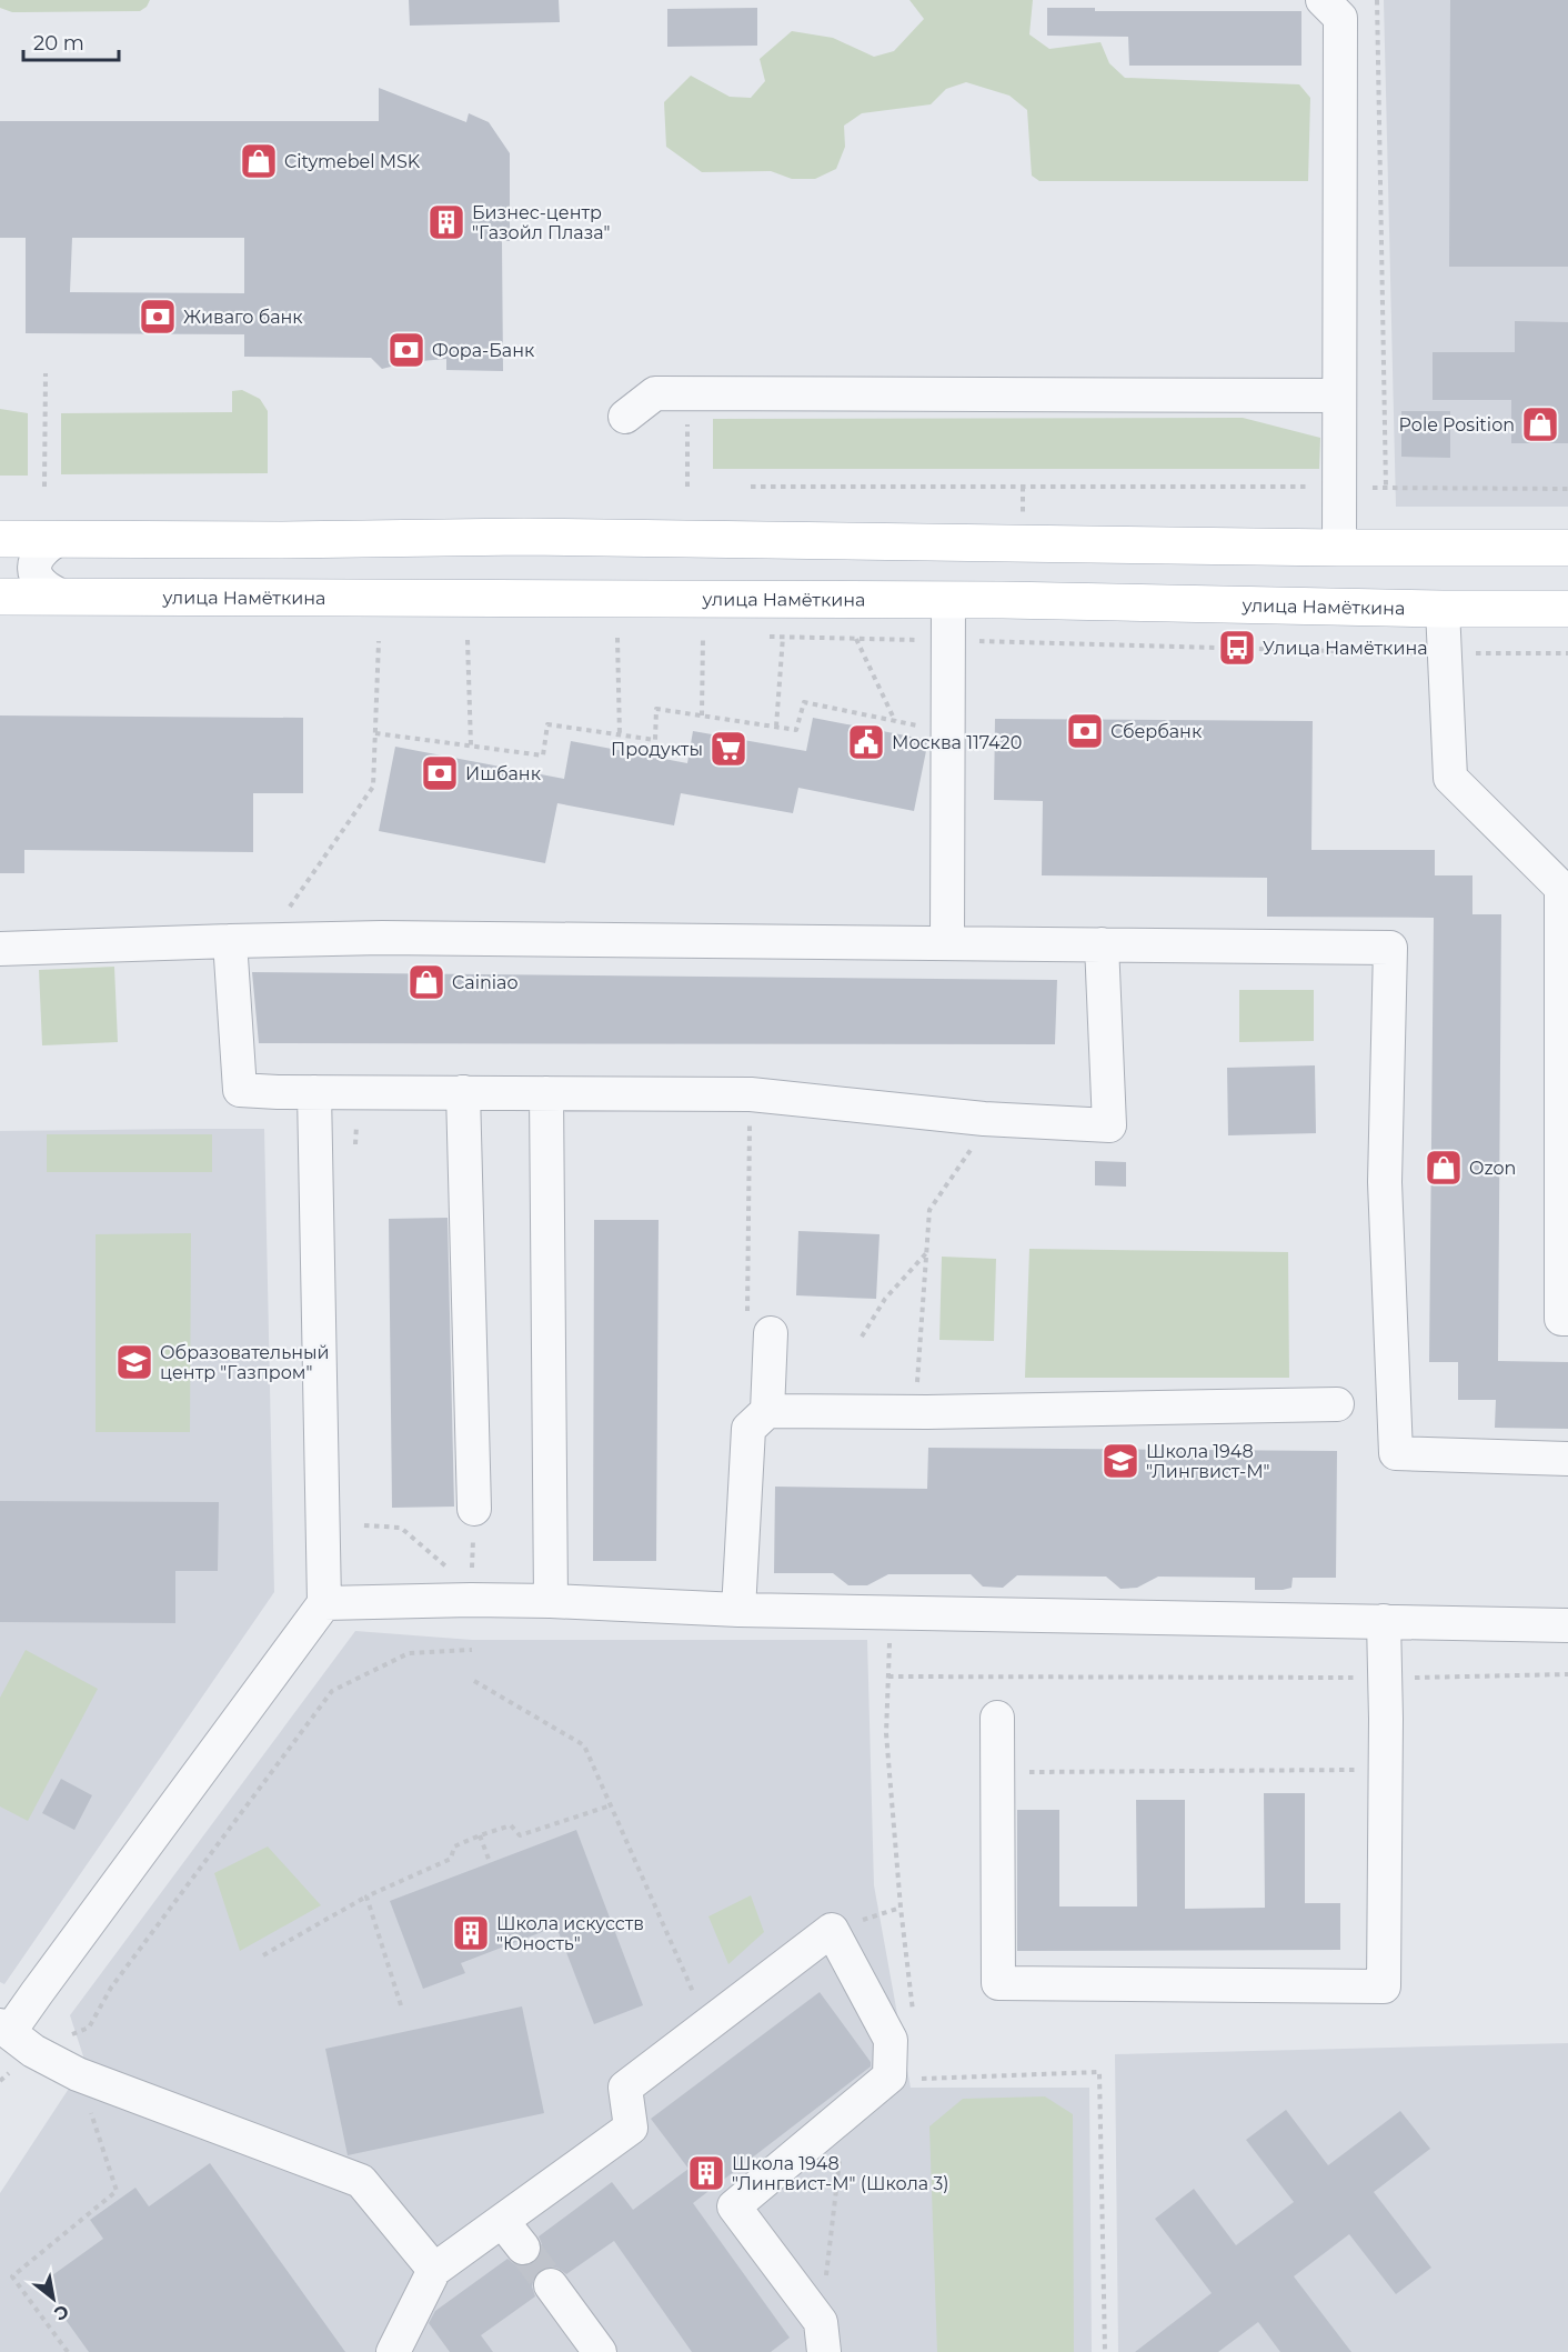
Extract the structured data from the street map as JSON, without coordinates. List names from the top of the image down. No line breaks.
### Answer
{"streets":{"main road":["улица Намёткина"]},"places":{"shop":["Citymebel MSK","Pole Position","Cainiao","Ozon"],"building":["Бизнес-центр \"Газойл Плаза\"","Школа искусств \"Юность\"","Школа 1948 \"Лингвист-М\" (Школа 3)"],"bank":["Живаго банк","Фора-Банк","Сбербанк","Ишбанк"],"bus stop":["Улица Намёткина"],"public building":["Москва 117420"],"supermarket":["Продукты"],"school or university":["Образовательный центр \"Газпром\"","Школа 1948 \"Лингвист-М\""]},"scale_bar":"20 m","north":"bottom right"}
